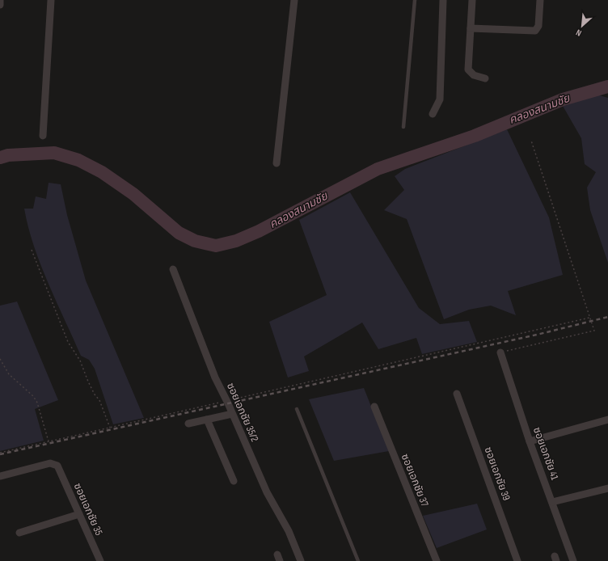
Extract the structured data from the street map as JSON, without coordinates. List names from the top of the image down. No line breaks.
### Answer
{"streets":{"street":["ซอยเอกชัย 35/2","ซอยเอกชัย 41","ซอยเอกชัย 39","ซอยเอกชัย 37","ซอยเอกชัย 35"]},"water":["คลองสนามชัย"],"north":"bottom left"}
